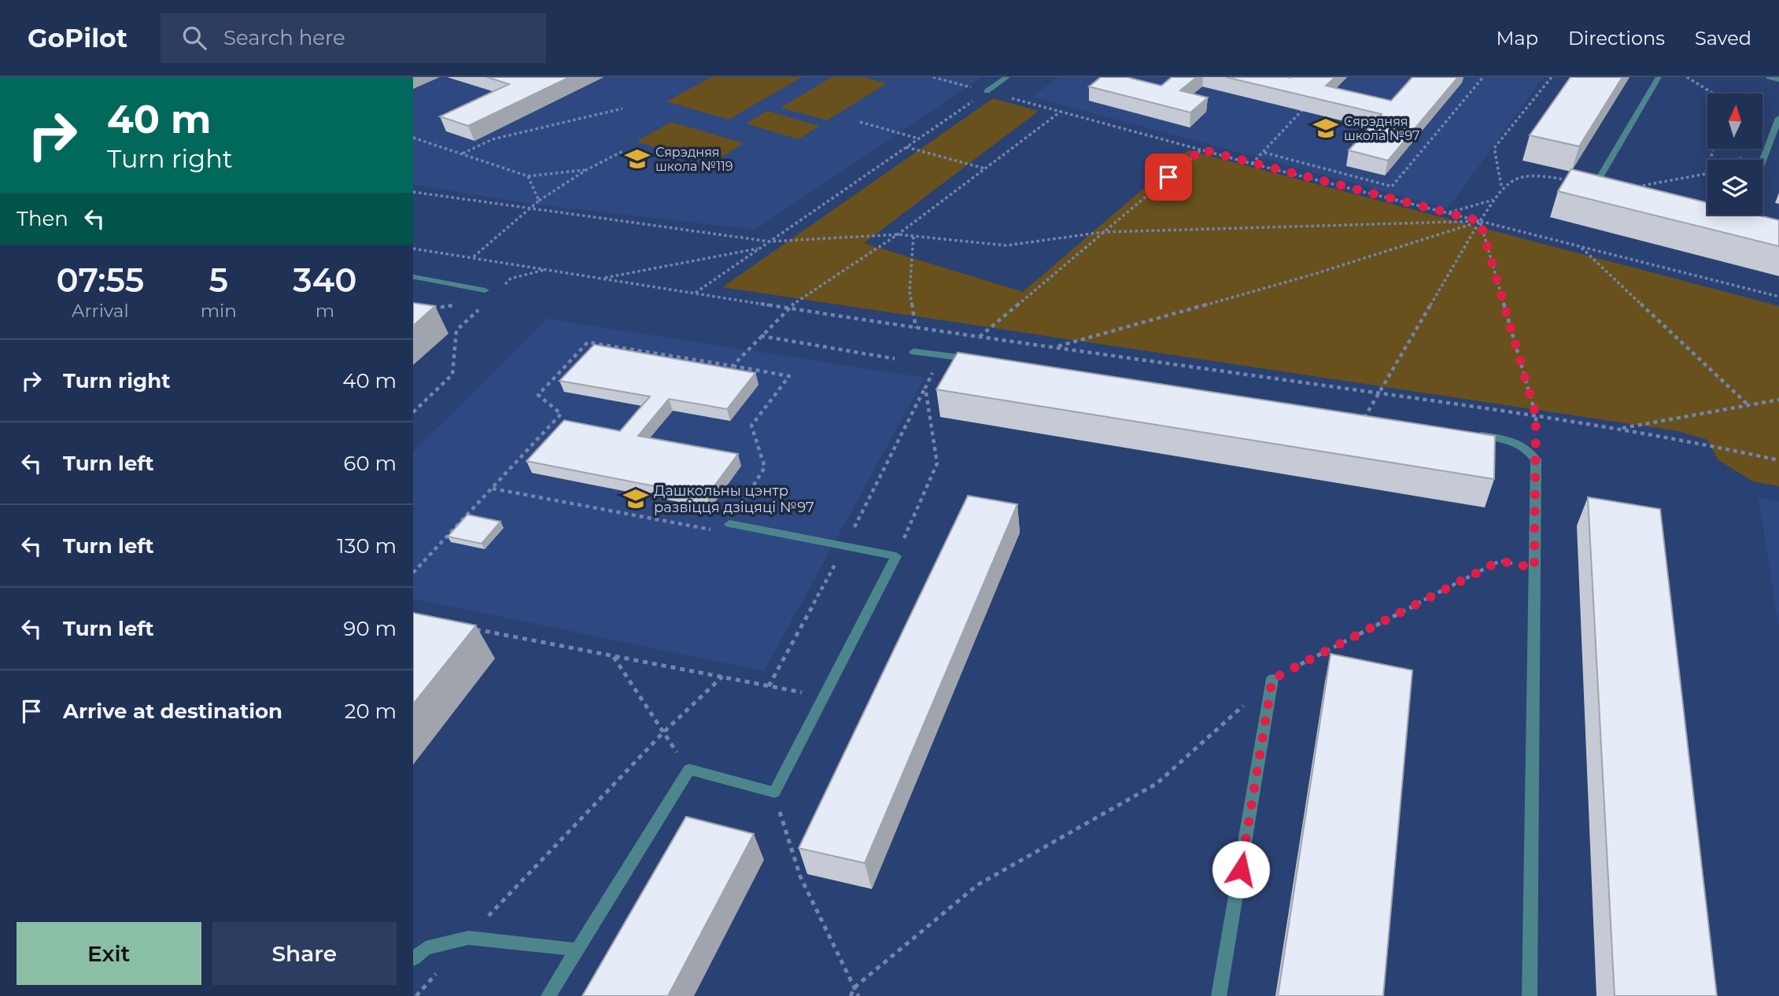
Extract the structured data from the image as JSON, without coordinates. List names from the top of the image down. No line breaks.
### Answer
{"places":{"school or university":["Сярэдняя школа №97","Сярэдняя школа №119","Дашкольны цэнтр развіцця дзіцяці №97"]},"north":"top","page":{"header":"GoPilot","search":"Search here","nav":["Map","Directions","Saved"],"turn":["40 m","Turn right"],"then":"Then","eta":["07:55","Arrival","5","min","340","m"],"list":[{"name":"Turn right","value":"40 m"},{"name":"Turn left","value":"60 m"},{"name":"Turn left","value":"130 m"},{"name":"Turn left","value":"90 m"},{"name":"Arrive at destination","value":"20 m"}],"buttons":["Exit","Share"]}}
